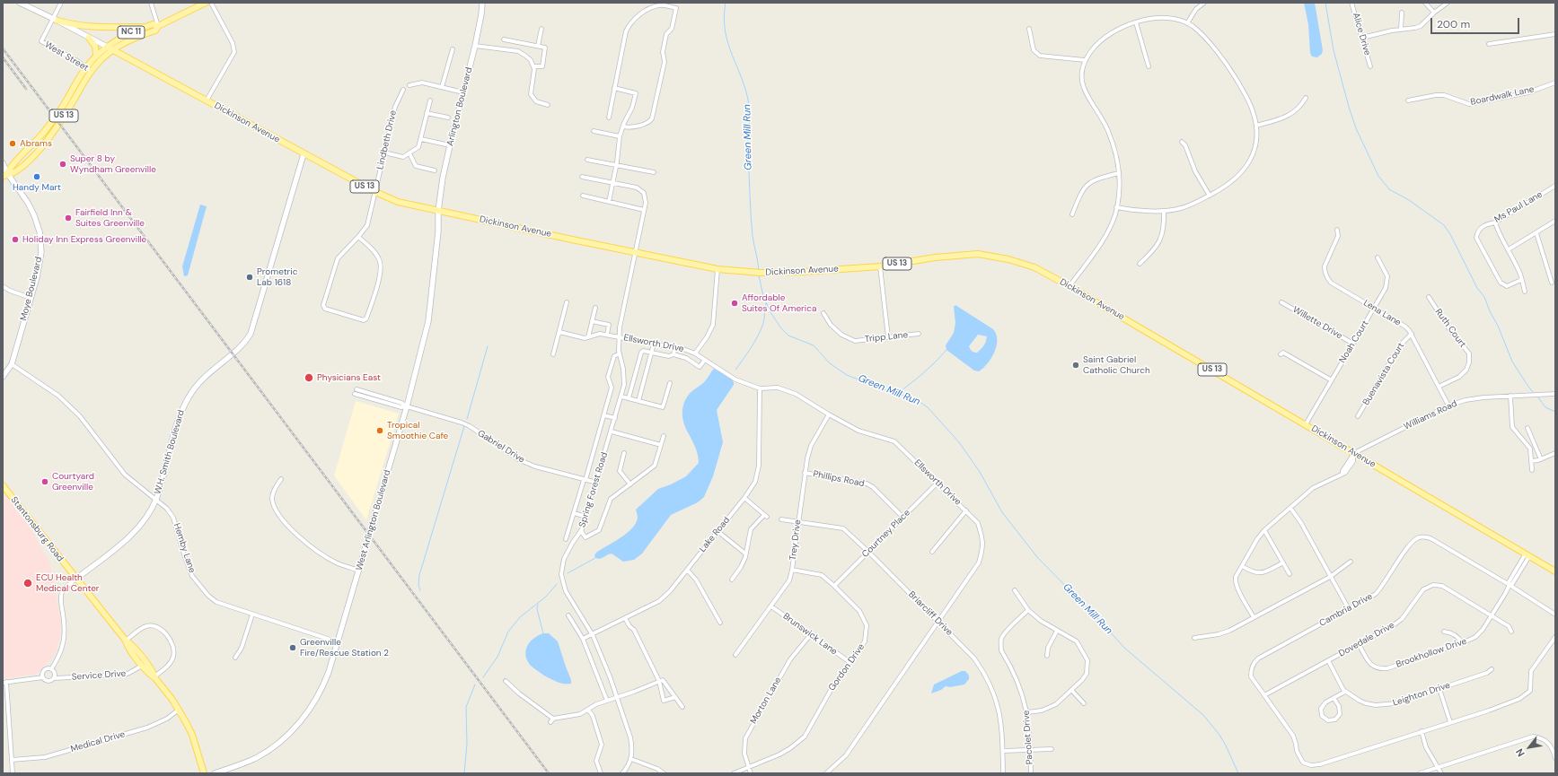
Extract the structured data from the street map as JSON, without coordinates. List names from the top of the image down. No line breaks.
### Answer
{"streets":{"main road":["NC 11","Arlington Boulevard","US 13","Dickinson Avenue","Moye Boulevard","W.H. Smith Boulevard","West Arlington Boulevard","Stantonsburg Road"],"street":["Alice Drive","West Street","Boardwalk Lane","Lindbeth Drive","Ms Paul Lane","Lena Lane","Willette Drive","Ruth Court","Tripp Lane","Noah Court","Ellsworth Drive","Buenavista Court","Williams Road","Gabriel Drive","Phillips Road","Spring Forest Road","Courtney Place","Lake Road","Trey Drive","Hemby Lane","Cambria Drive","Briarcliff Drive","Brunswick Lane","Dovedale Drive","Brookhollow Drive","Gordon Drive","Service Drive","Leighton Drive","Morton Lane","Pacolet Drive","Medical Drive"]},"crossings":[["NC 11","US 13"],["NC 11","Dickinson Avenue"],["West Street","US 13"],["West Street","Dickinson Avenue"],["Arlington Boulevard","Dickinson Avenue"],["Arlington Boulevard","West Arlington Boulevard"],["US 13","Dickinson Avenue"],["US 13","Moye Boulevard"],["Dickinson Avenue","Lindbeth Drive"],["Dickinson Avenue","Noah Court"],["Dickinson Avenue","Williams Road"],["Dickinson Avenue","W.H. Smith Boulevard"],["Dickinson Avenue","Spring Forest Road"],["Dickinson Avenue","West Arlington Boulevard"],["Dickinson Avenue","Brookhollow Drive"],["Moye Boulevard","Hemby Lane"],["Lena Lane","Ruth Court"],["Lena Lane","Noah Court"],["Lena Lane","Buenavista Court"],["Lena Lane","Williams Road"],["Willette Drive","Noah Court"],["Ellsworth Drive","Spring Forest Road"],["Ellsworth Drive","Courtney Place"],["Ellsworth Drive","Lake Road"],["Ellsworth Drive","Trey Drive"],["Ellsworth Drive","Briarcliff Drive"],["Gabriel Drive","Spring Forest Road"],["Gabriel Drive","West Arlington Boulevard"],["W.H. Smith Boulevard","Stantonsburg Road"],["W.H. Smith Boulevard","Hemby Lane"],["Phillips Road","Courtney Place"],["Phillips Road","Trey Drive"],["Spring Forest Road","Lake Road"],["West Arlington Boulevard","Hemby Lane"],["Stantonsburg Road","Service Drive"],["Stantonsburg Road","Medical Drive"],["Courtney Place","Briarcliff Drive"],["Courtney Place","Gordon Drive"],["Trey Drive","Briarcliff Drive"],["Trey Drive","Brunswick Lane"],["Trey Drive","Gordon Drive"],["Cambria Drive","Dovedale Drive"],["Cambria Drive","Brookhollow Drive"],["Brunswick Lane","Gordon Drive"],["Brunswick Lane","Morton Lane"],["Dovedale Drive","Brookhollow Drive"],["Dovedale Drive","Leighton Drive"],["Gordon Drive","Morton Lane"]],"water":["Green Mill Run"],"places":["Abrams","Super 8 by Wyndham Greenville","Handy Mart","Fairfield Inn & Suites Greenville","Holiday Inn Express Greenville","Prometric Lab 1618","Affordable Suites Of America","Saint Gabriel Catholic Church","Physicians East","Tropical Smoothie Cafe","Courtyard Greenville","ECU Health Medical Center","Greenville Fire/Rescue Station 2"],"scale_bar":"200 m","north":"bottom left"}
